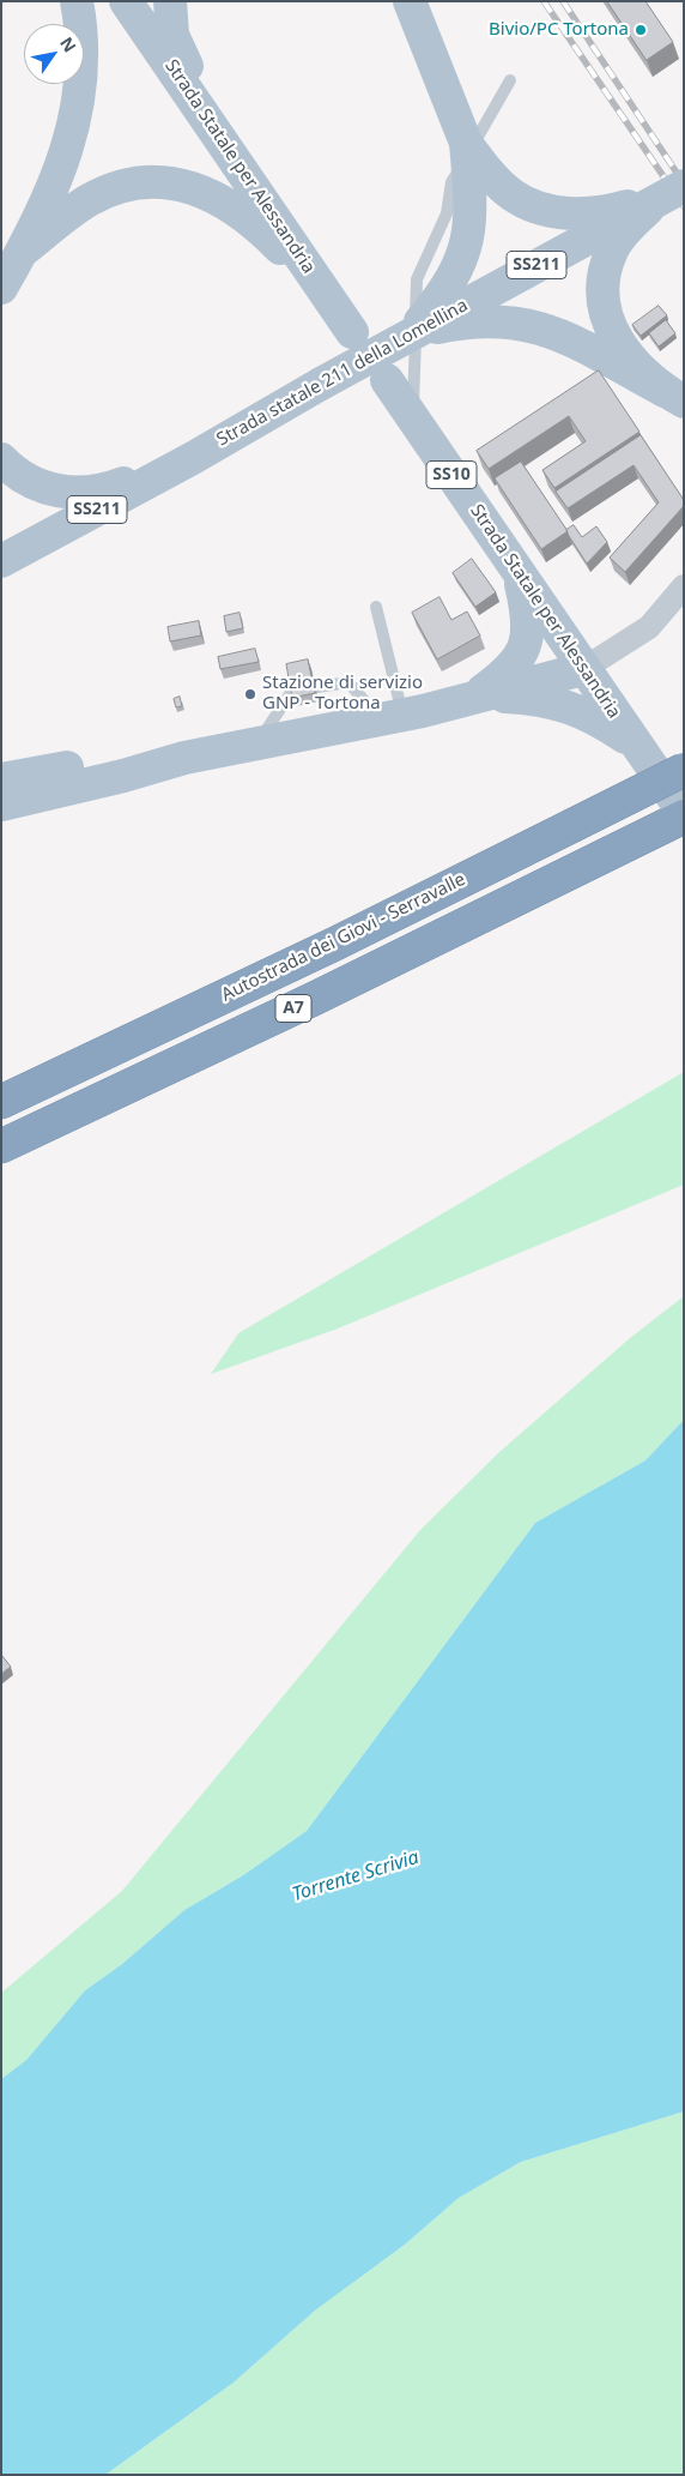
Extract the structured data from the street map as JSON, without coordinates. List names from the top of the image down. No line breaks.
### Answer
{"streets":{"highway":["Autostrada dei Giovi - Serravalle","A7"],"main road":["Strada Statale per Alessandria","SS211","Strada statale 211 della Lomellina","SS10"]},"crossings":[["Strada Statale per Alessandria","A7"]],"water":["Torrente Scrivia"],"places":["Bivio/PC Tortona","Stazione di servizio GNP - Tortona"],"north":"top right"}
